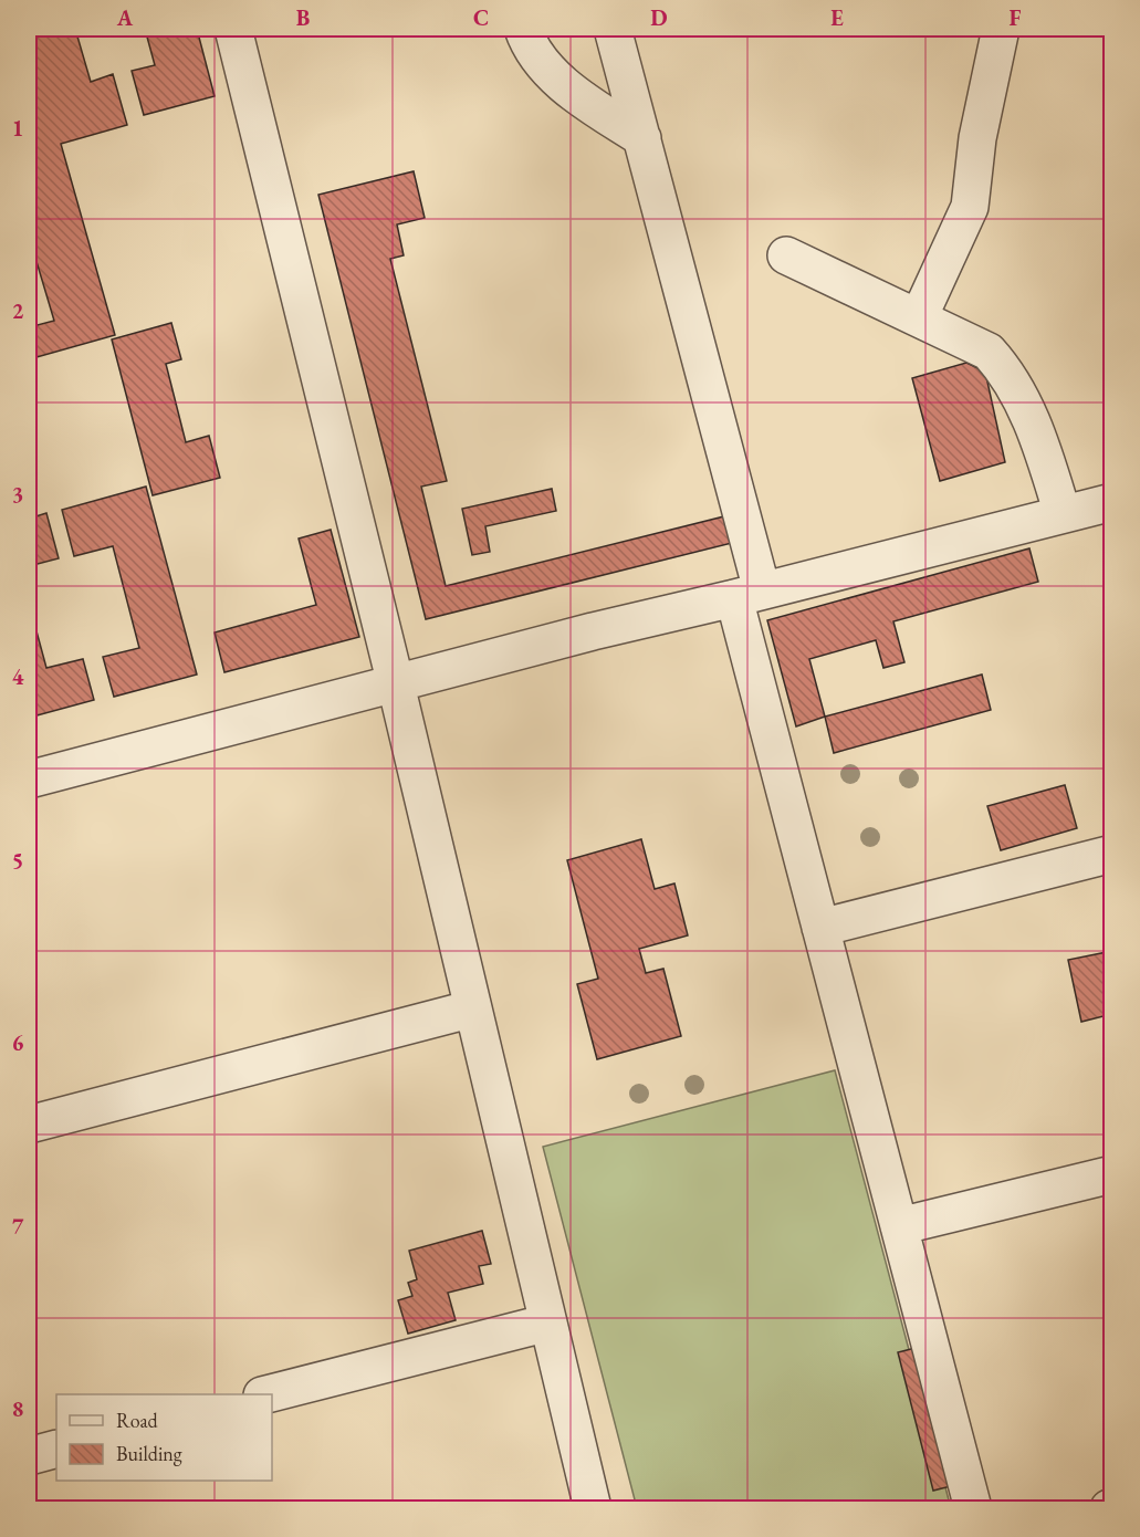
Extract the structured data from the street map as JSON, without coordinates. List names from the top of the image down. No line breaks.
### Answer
{"legend":["Road","Building"],"grid":{"columns":["A","B","C","D","E","F"],"rows":["1","2","3","4","5","6","7","8"]}}
